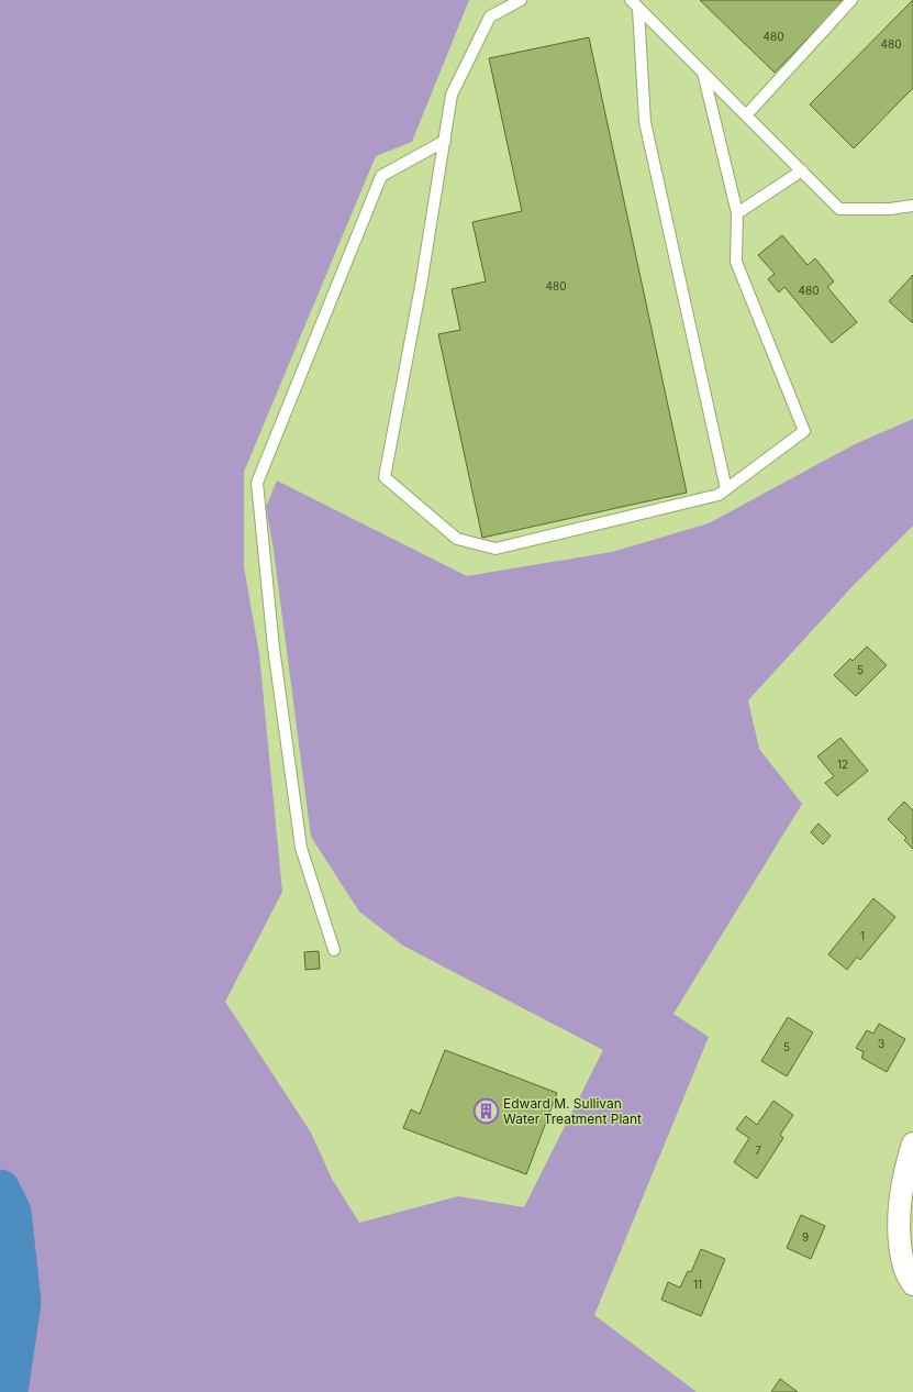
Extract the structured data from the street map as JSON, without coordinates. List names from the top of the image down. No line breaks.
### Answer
{"places":{"building":["Edward M. Sullivan Water Treatment Plant"]},"house_numbers":["480","480","480","480","5","12","1","3","5","7","9","11"]}
